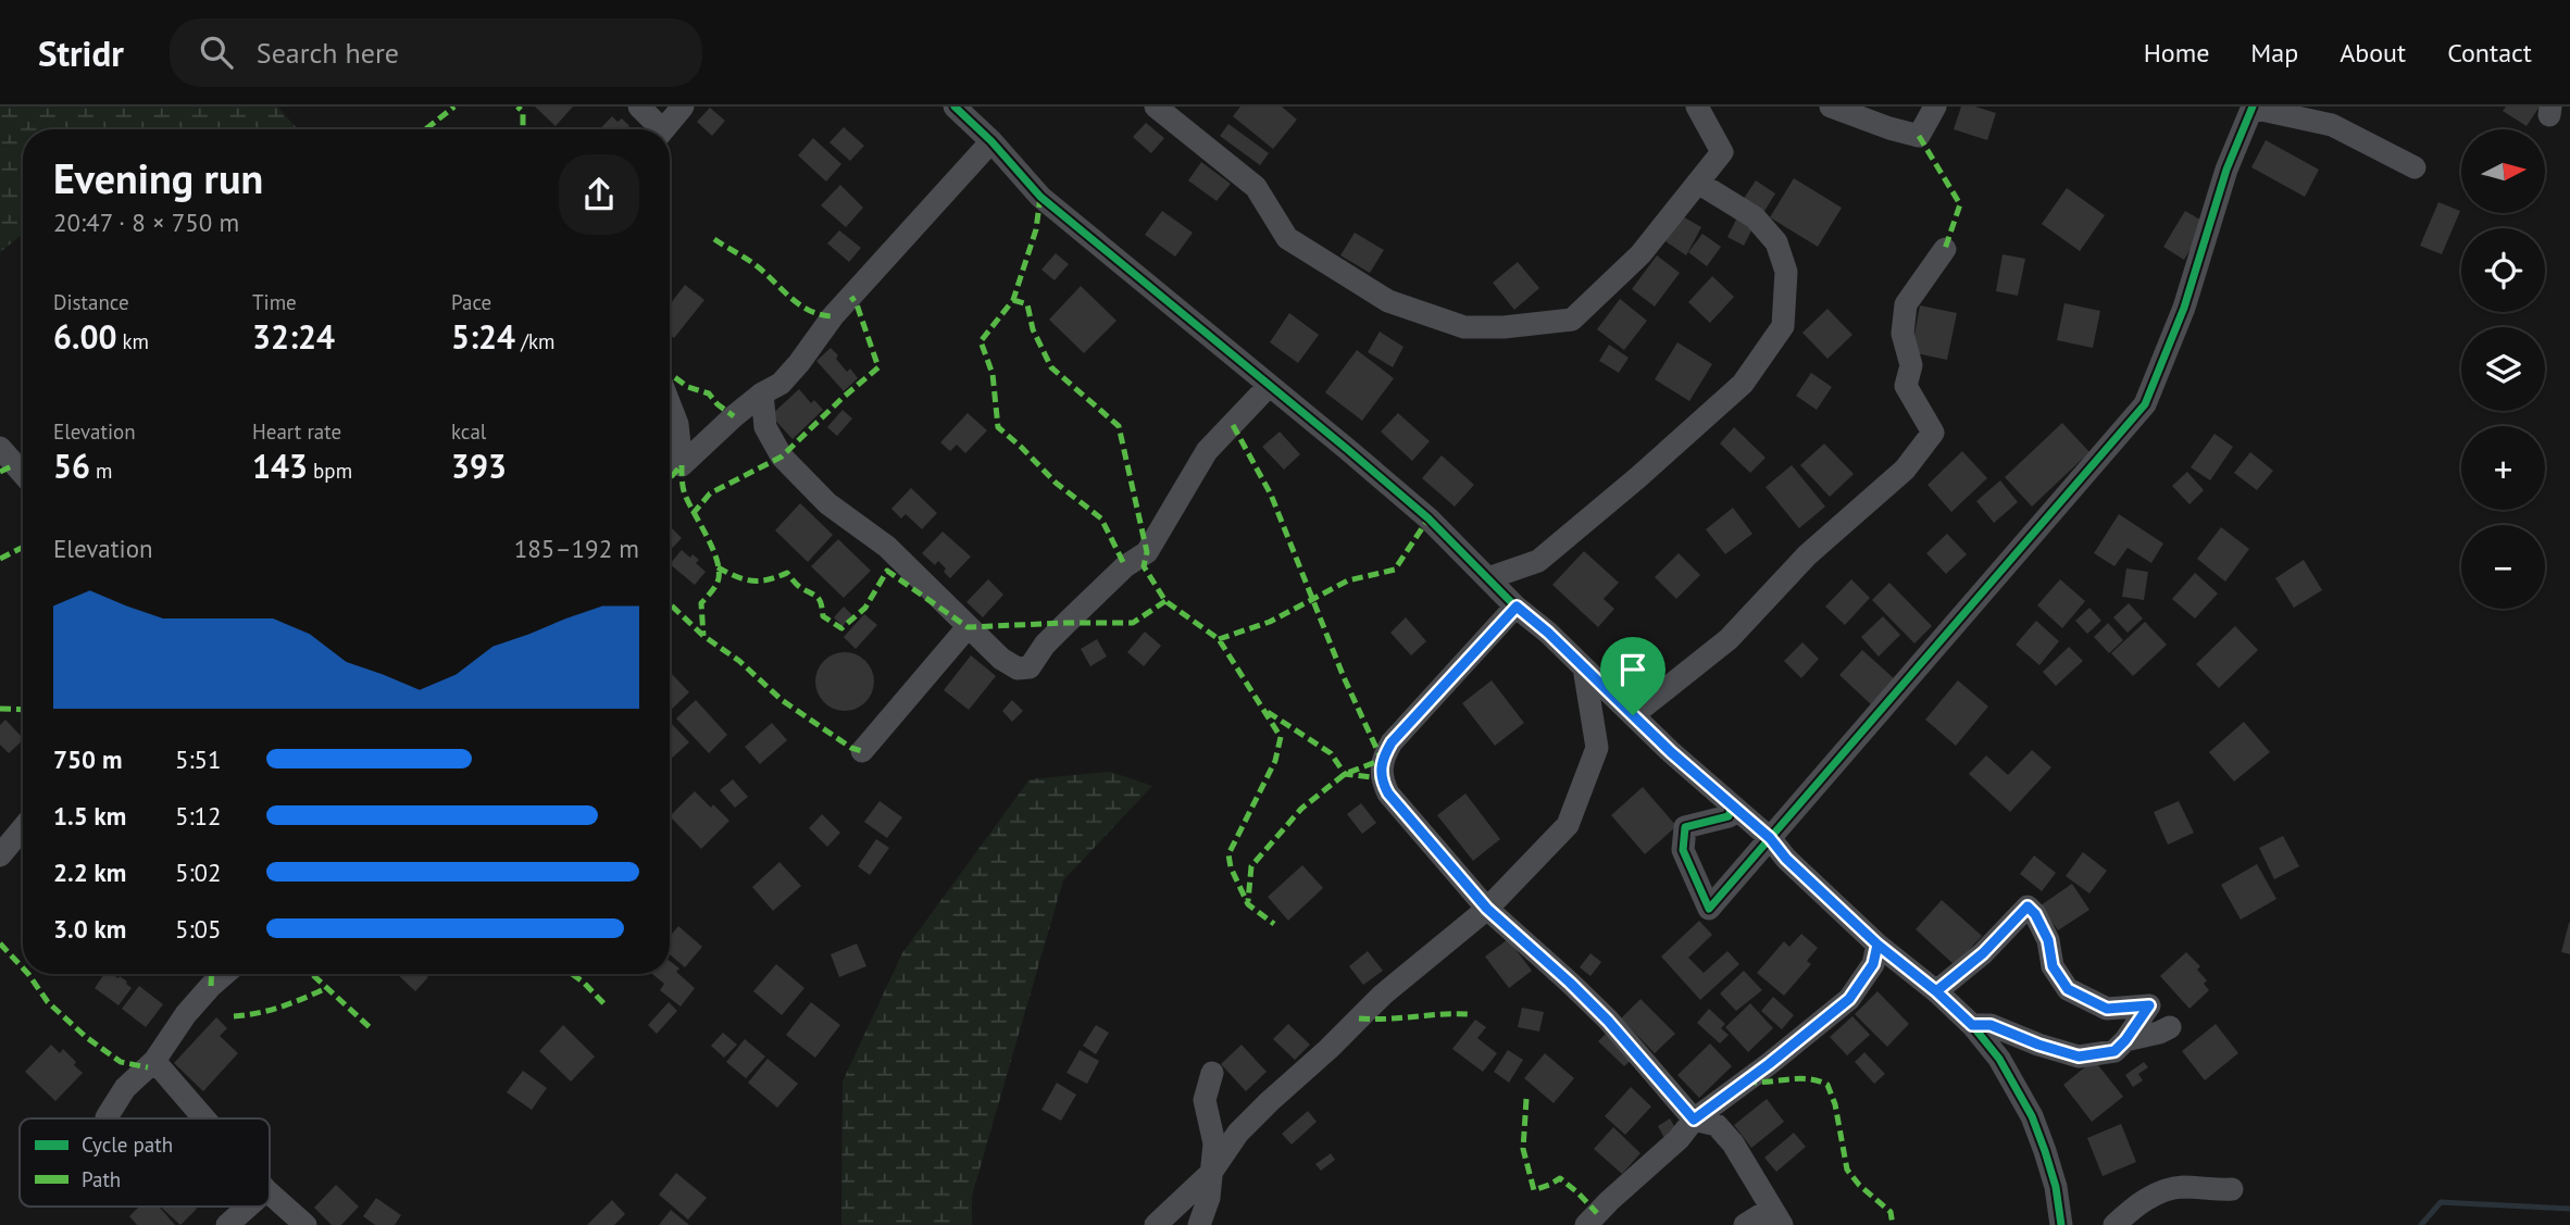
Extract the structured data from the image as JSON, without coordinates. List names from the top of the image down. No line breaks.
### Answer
{"legend":["Cycle path","Path"],"north":"right","page":{"header":"Stridr","search":"Search here","nav":["Home","Map","About","Contact"],"map_buttons":["+","−"],"heading":["Evening run","20:47 · 8 × 750 m"],"stats":[["Distance","6.00 km"],["Time","32:24"],["Pace","5:24 /km"],["Elevation","56 m"],["Heart rate","143 bpm"],["kcal","393"]],"chart":["Elevation","185–192 m"],"list":[{"name":"750 m","note":"5:51"},{"name":"1.5 km","note":"5:12"},{"name":"2.2 km","note":"5:02"},{"name":"3.0 km","note":"5:05"}]}}
